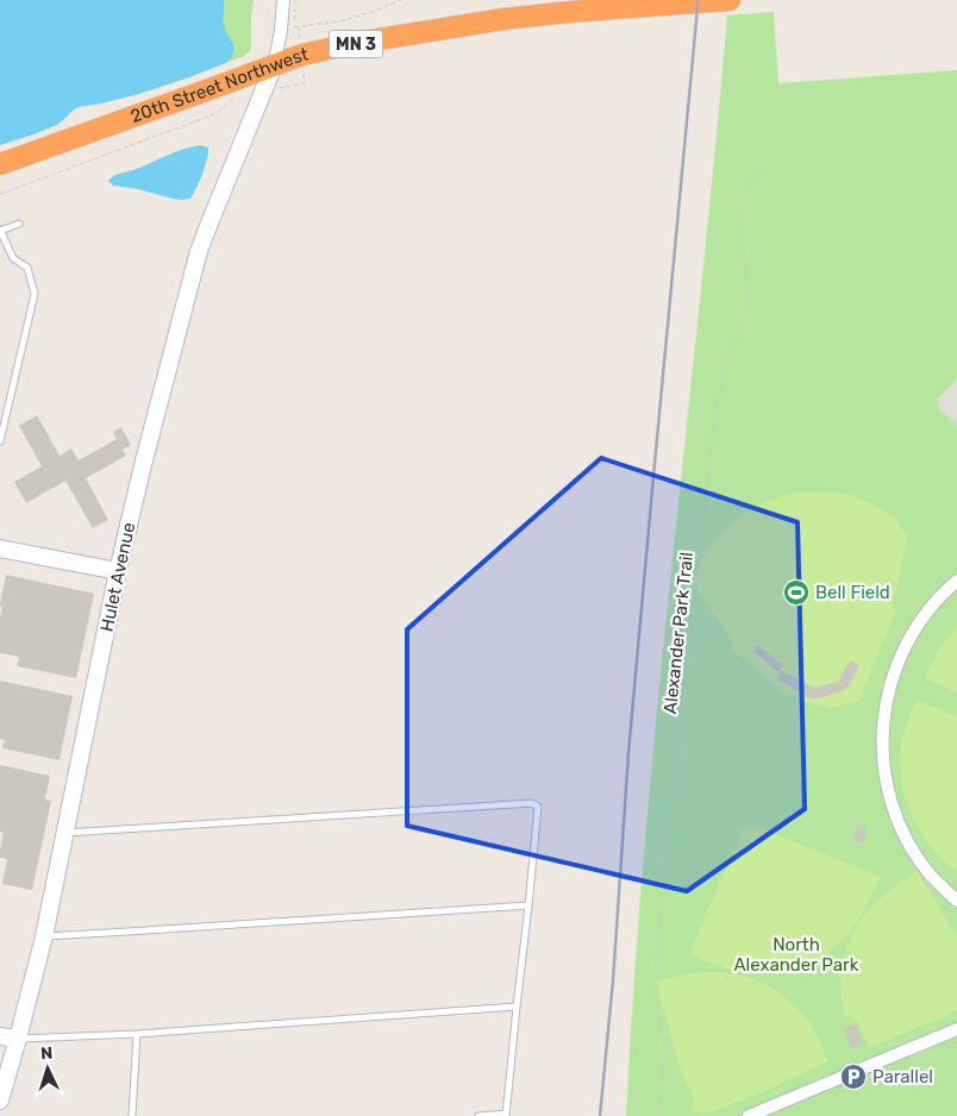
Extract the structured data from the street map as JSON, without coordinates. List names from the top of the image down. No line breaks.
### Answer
{"streets":{"highway":["MN 3","20th Street Northwest"],"street":["Hulet Avenue"],"path":["Alexander Park Trail"]},"crossings":[["20th Street Northwest","Hulet Avenue"]],"parks":["North Alexander Park"],"places":{"sports":["Bell Field"],"parking":["Parallel"]},"north":"top"}
